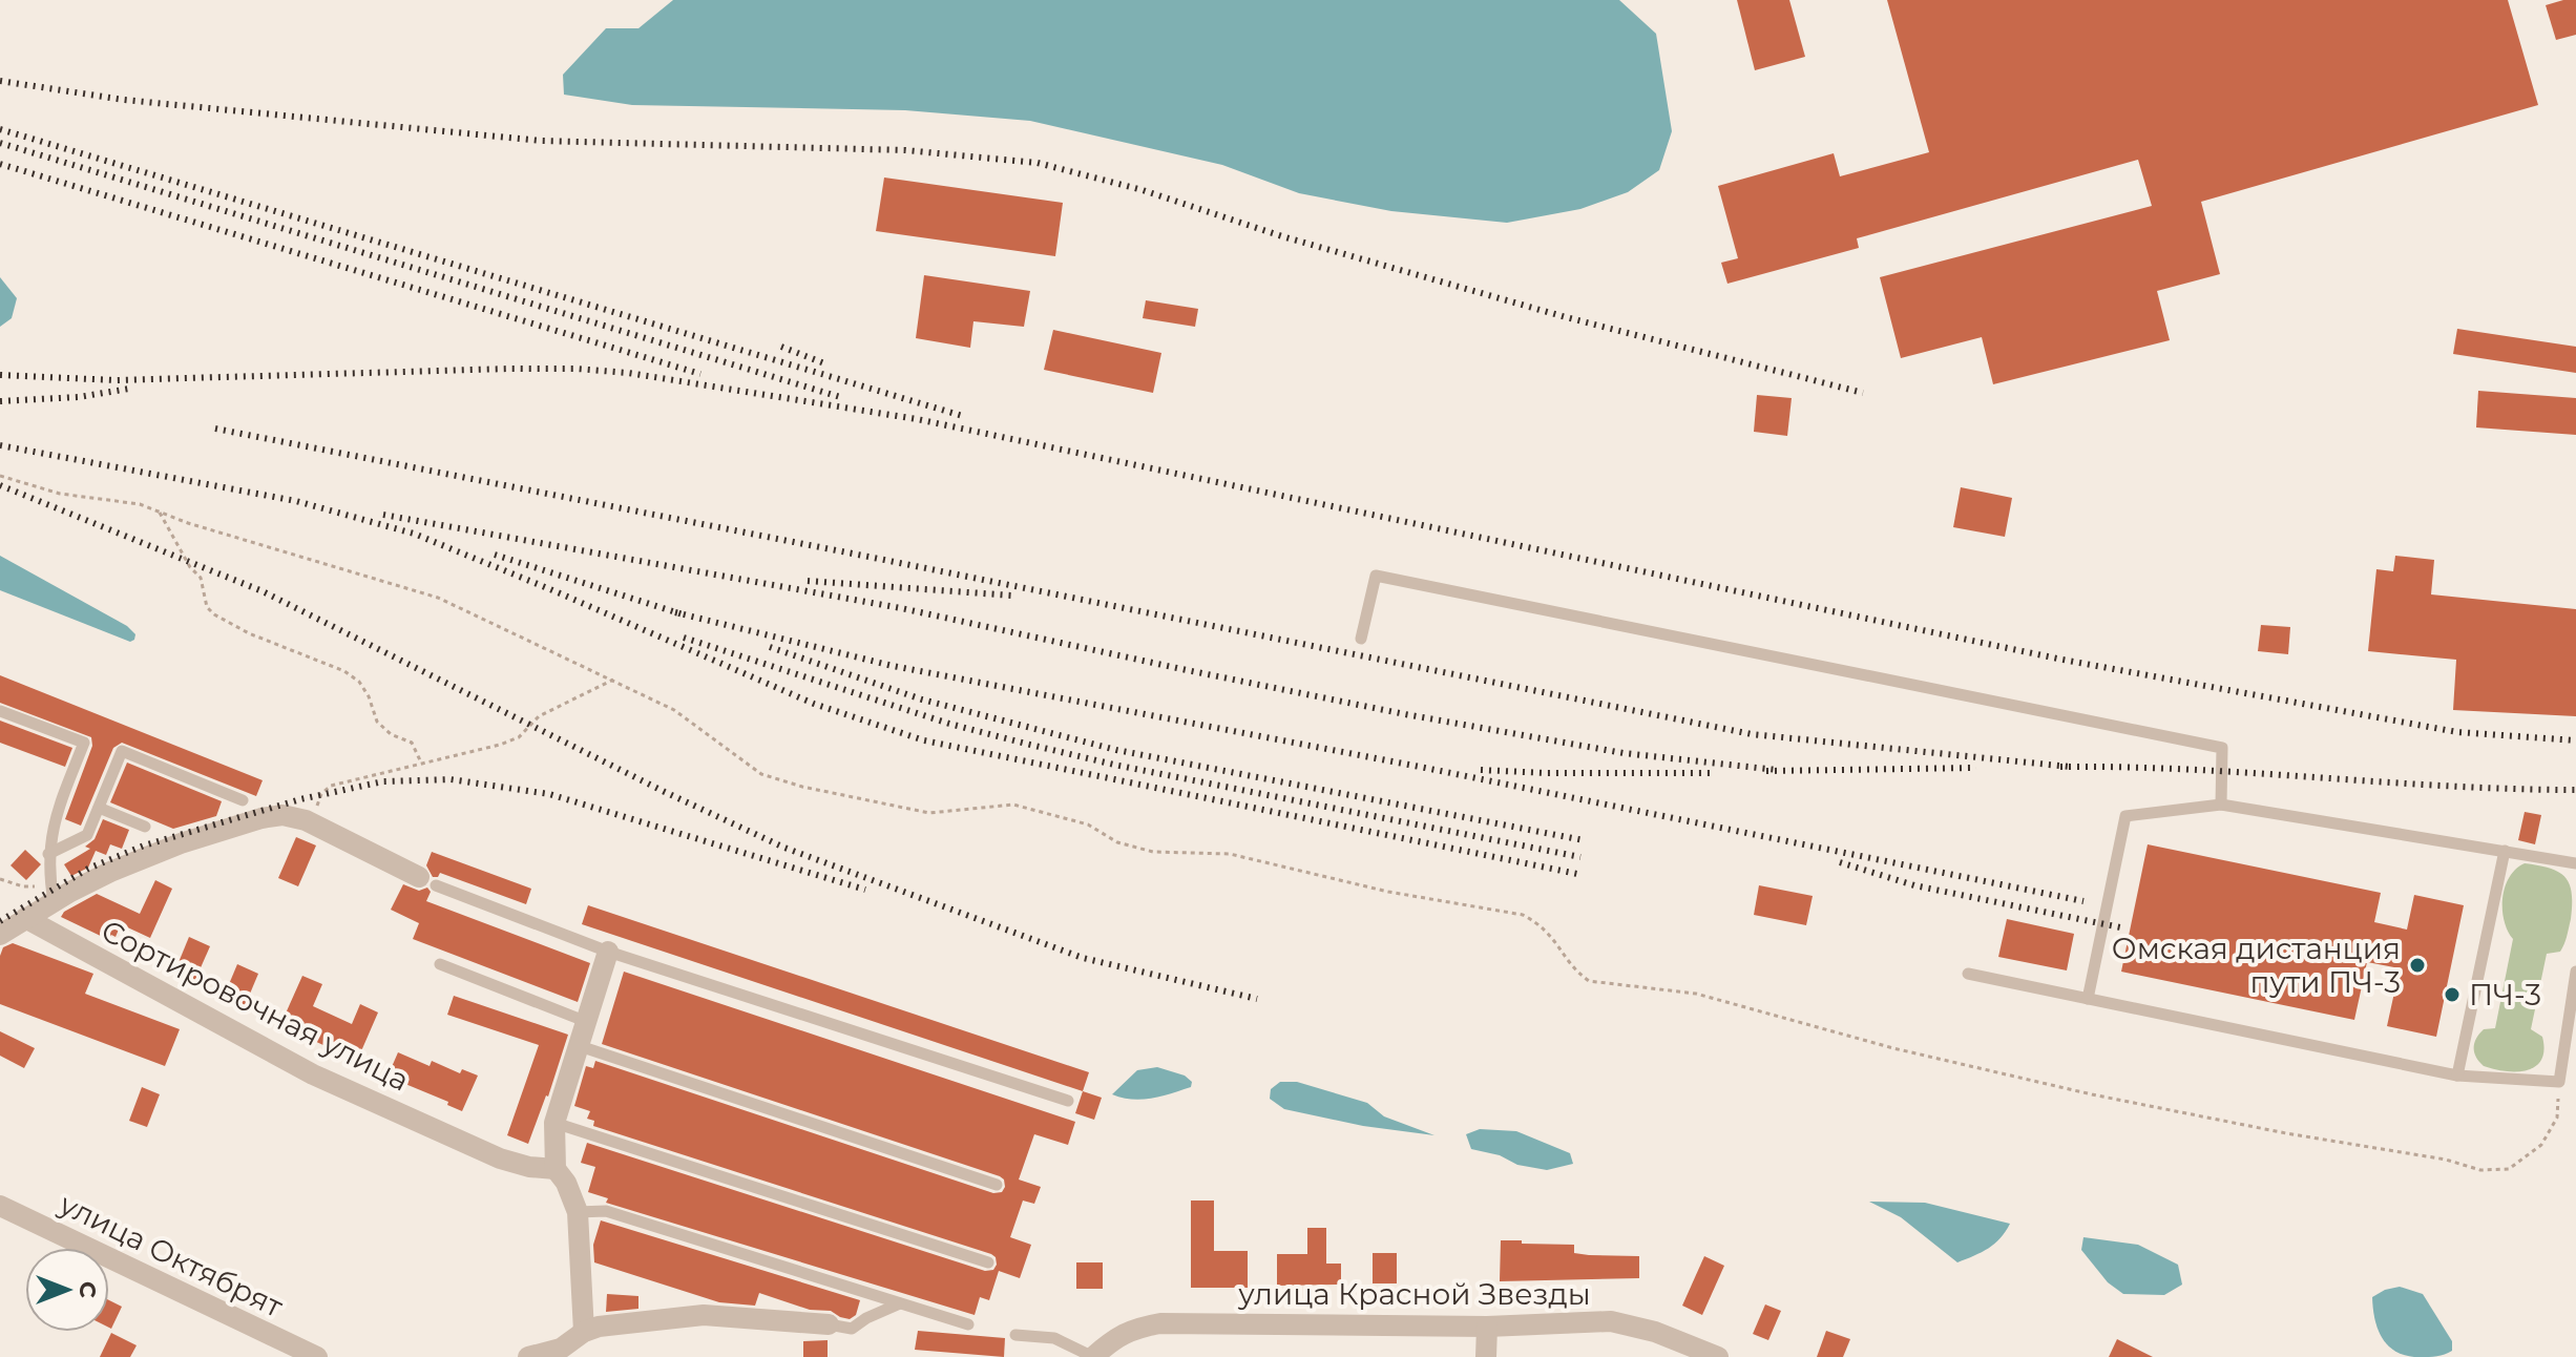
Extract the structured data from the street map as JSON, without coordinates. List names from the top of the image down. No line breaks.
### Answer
{"streets":{"street":["Сортировочная улица","улица Октябрят","улица Красной Звезды"]},"places":["Омская дистанция пути ПЧ-3","ПЧ-3"],"north":"right"}
